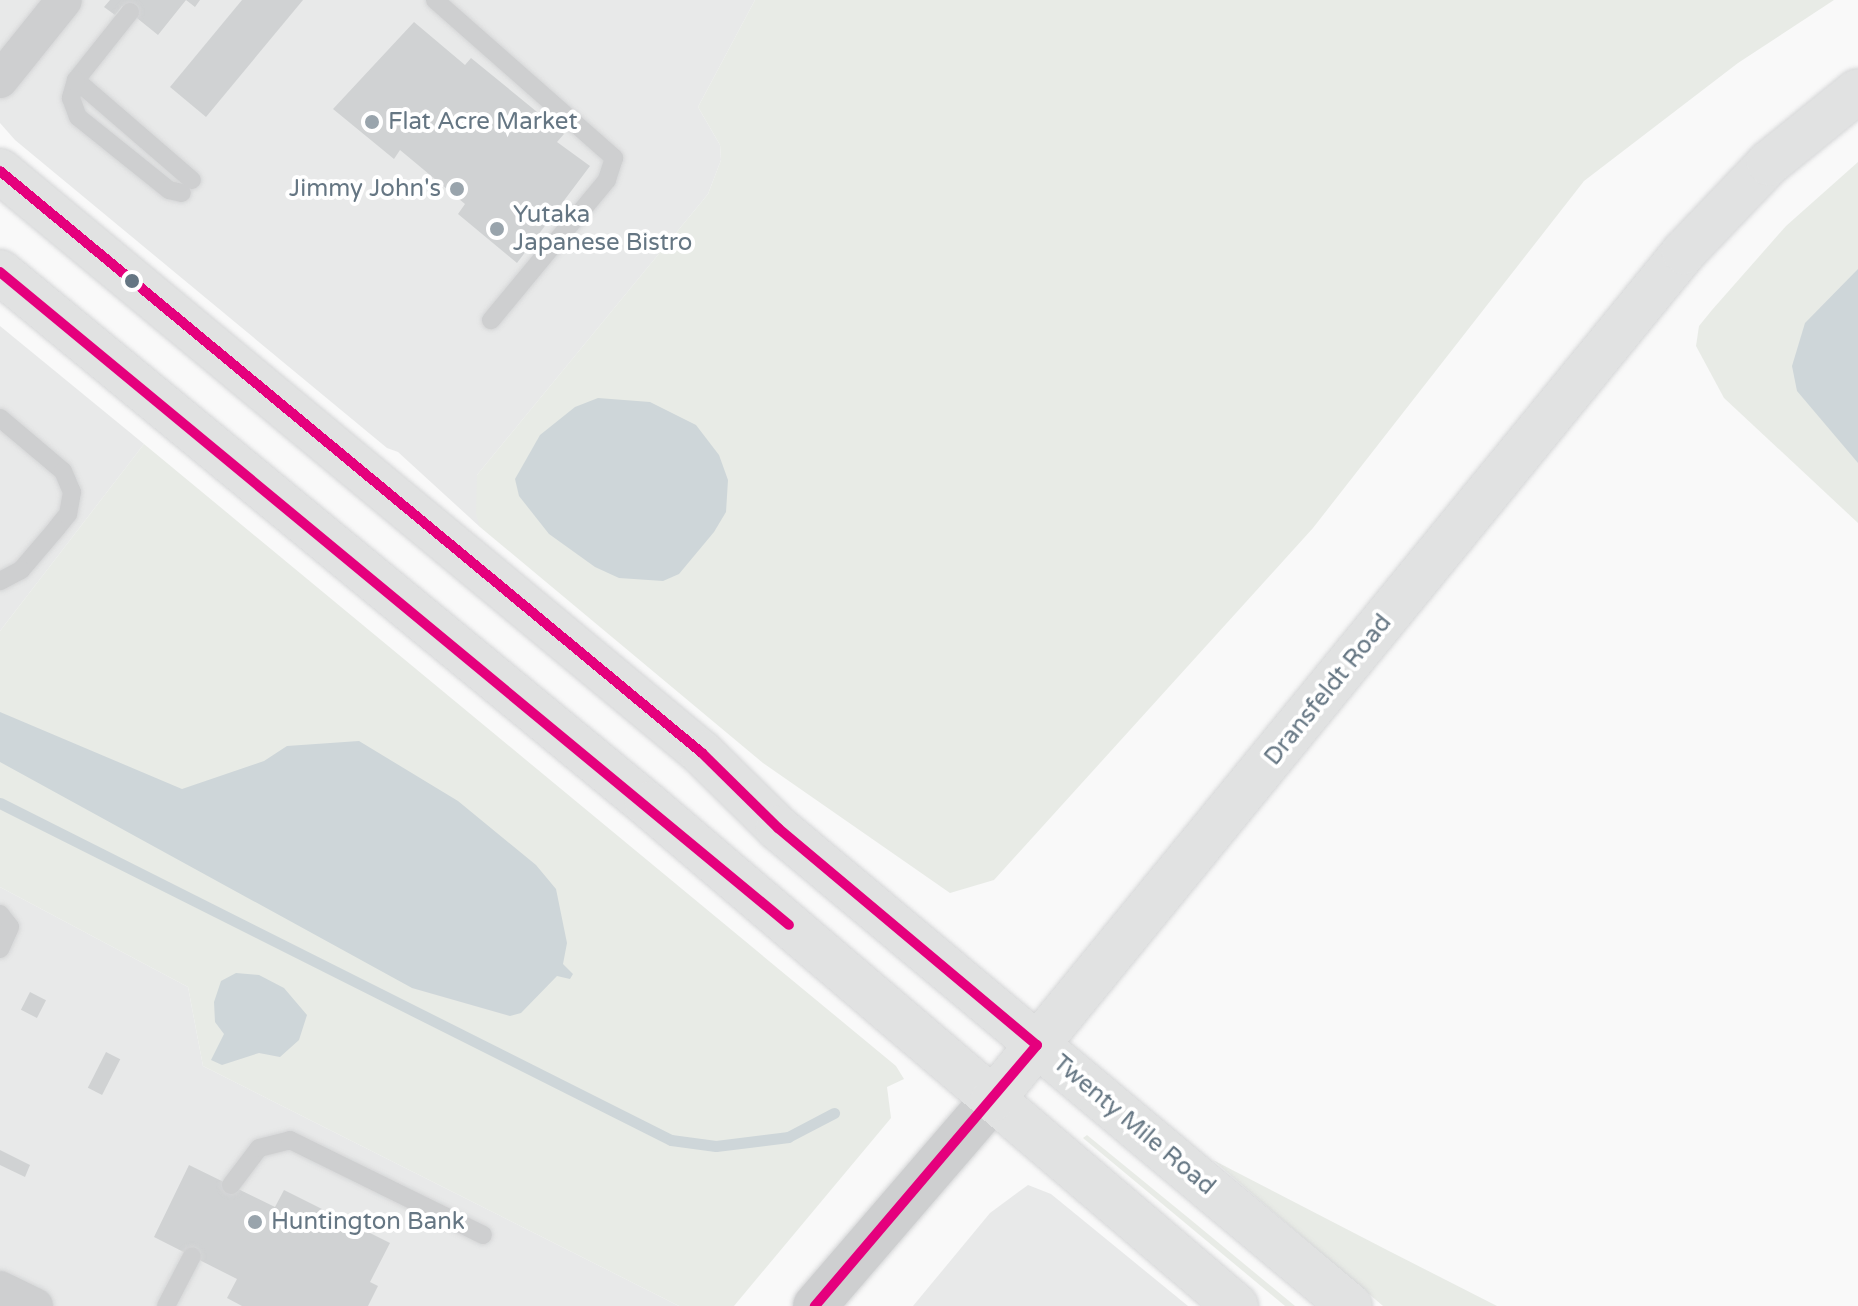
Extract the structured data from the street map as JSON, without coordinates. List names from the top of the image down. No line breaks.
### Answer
{"streets":{"main road":["Dransfeldt Road","Twenty Mile Road"]},"crossings":[["Dransfeldt Road","Twenty Mile Road"]],"places":["Flat Acre Market","Jimmy John's","Yutaka Japanese Bistro","Huntington Bank"]}
